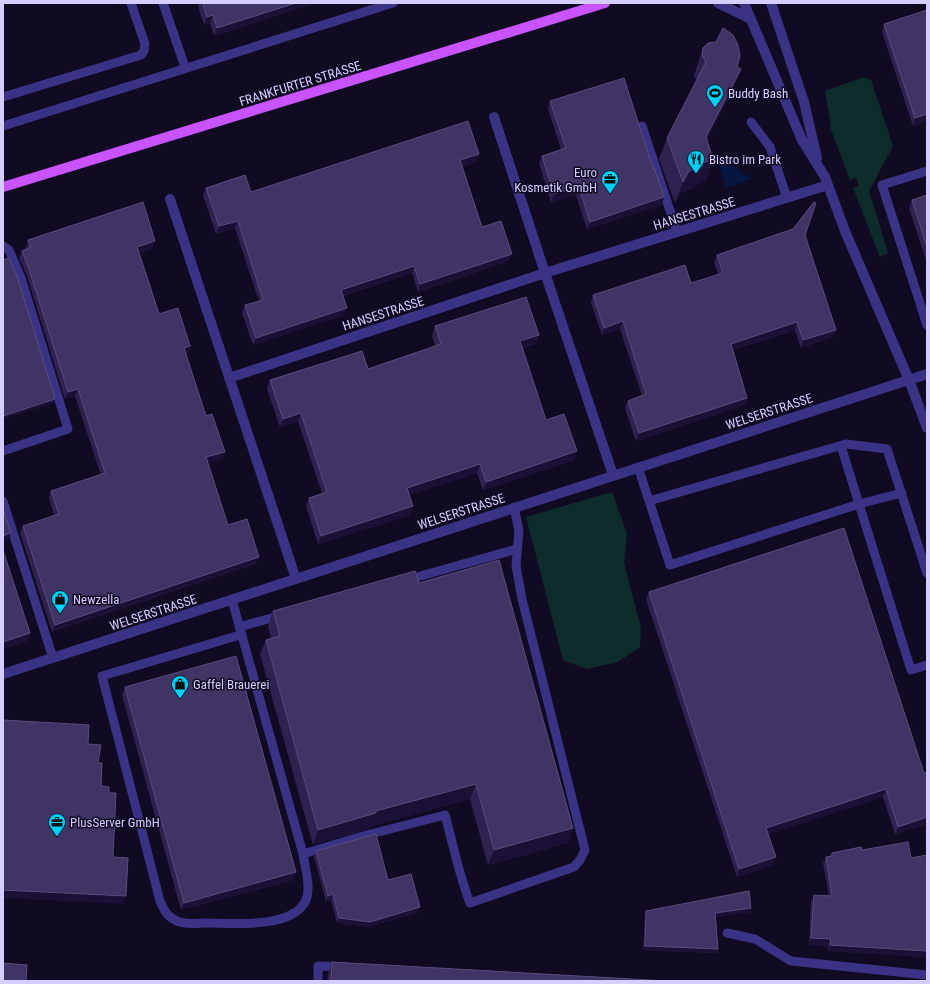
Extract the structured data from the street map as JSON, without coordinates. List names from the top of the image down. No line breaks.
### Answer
{"streets":{"main road":["FRANKFURTER STRASSE"],"street":["HANSESTRASSE","WELSERSTRASSE"]},"places":{"sports":["Buddy Bash"],"restaurant":["Bistro im Park"],"office":["Euro Kosmetik GmbH","PlusServer GmbH"],"shop":["Newzella","Gaffel Brauerei"]}}
